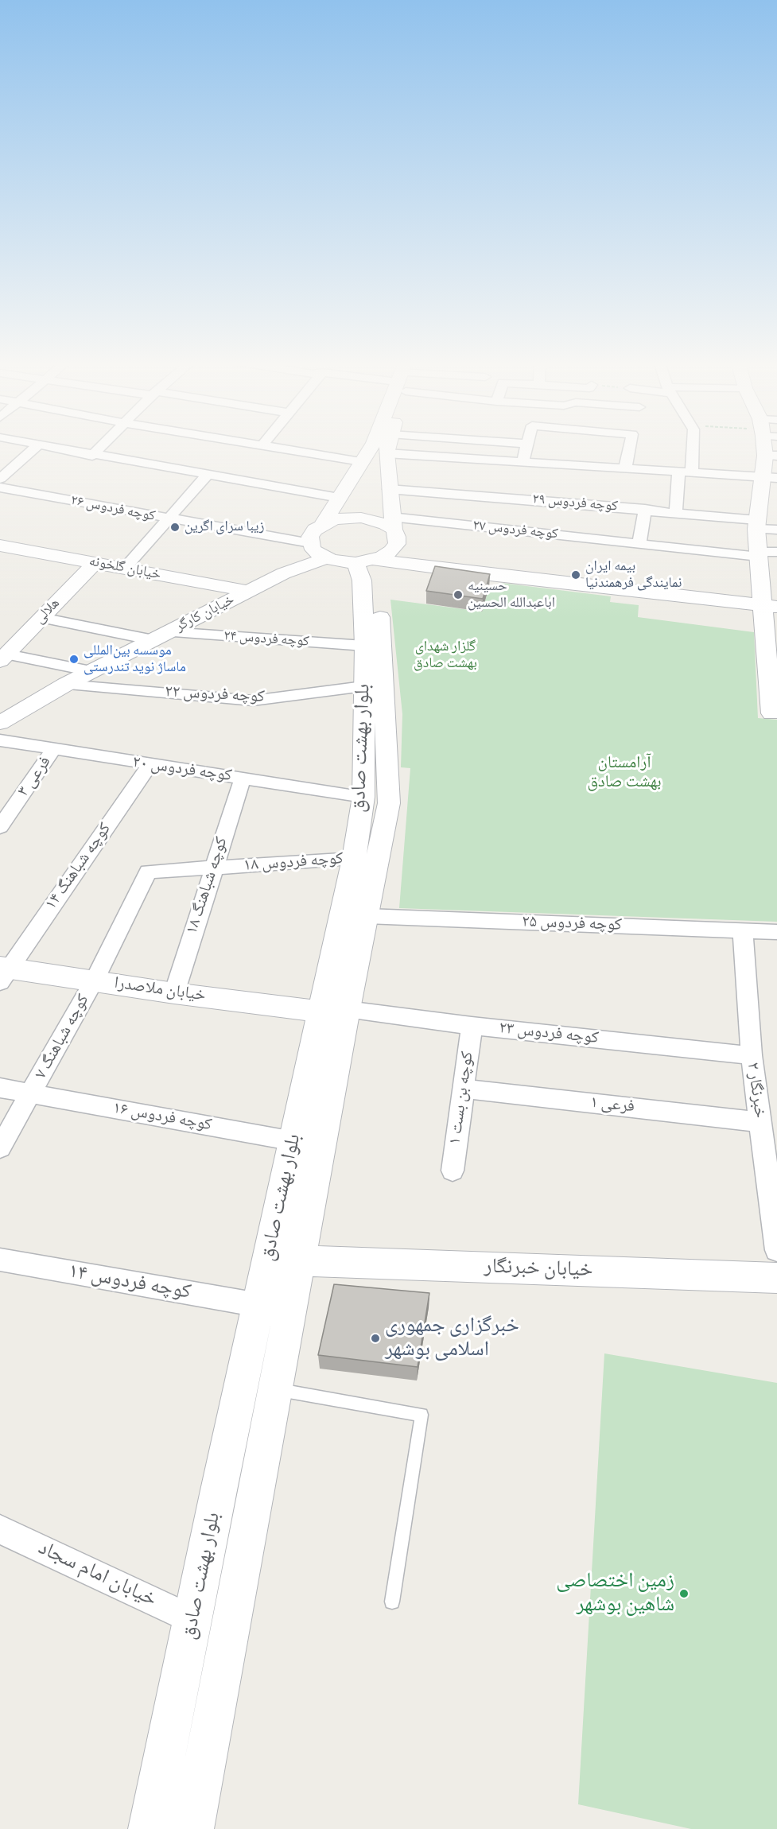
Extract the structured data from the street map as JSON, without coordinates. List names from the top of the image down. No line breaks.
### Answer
{"streets":{"street":["کوچه فردوس ۲۹","کوچه فردوس ۲۶","کوچه فردوس ۲۷","خیابان گلخونه","هلالی","خیابان کارگر","کوچه فردوس ۲۴","کوچه فردوس ۲۲","بلوار بهشت صادق","کوچه فردوس ۲۰","فرعی ۳","کوچه فردوس ۱۸","کوچه شباهنگ ۱۴","کوچه شباهنگ ۱۸","کوچه فردوس ۲۵","خیابان ملاصدرا","کوچه فردوس ۲۳","کوچه شباهنگ ۷","خبرنگار ۲","کوچه بن بست ۱","فرعی ۱","کوچه فردوس ۱۶","خیابان خبرنگار","کوچه فردوس ۱۴","خیابان امام سجاد"]},"crossings":[["کوچه فردوس ۲۶","خیابان کارگر"],["خیابان گلخونه","هلالی"],["خیابان گلخونه","خیابان کارگر"],["هلالی","کوچه فردوس ۲۴"],["خیابان کارگر","کوچه فردوس ۲۴"],["خیابان کارگر","کوچه فردوس ۲۲"],["کوچه فردوس ۲۴","بلوار بهشت صادق"],["کوچه فردوس ۲۲","بلوار بهشت صادق"],["بلوار بهشت صادق","کوچه فردوس ۲۰"],["بلوار بهشت صادق","کوچه فردوس ۱۸"],["بلوار بهشت صادق","کوچه فردوس ۲۵"],["بلوار بهشت صادق","خیابان ملاصدرا"],["بلوار بهشت صادق","کوچه فردوس ۲۳"],["بلوار بهشت صادق","کوچه فردوس ۱۶"],["بلوار بهشت صادق","خیابان خبرنگار"],["بلوار بهشت صادق","کوچه فردوس ۱۴"],["بلوار بهشت صادق","خیابان امام سجاد"],["کوچه فردوس ۲۰","فرعی ۳"],["کوچه فردوس ۲۰","کوچه شباهنگ ۱۴"],["کوچه فردوس ۲۰","کوچه شباهنگ ۱۸"],["کوچه فردوس ۱۸","کوچه شباهنگ ۱۸"],["کوچه فردوس ۱۸","کوچه شباهنگ ۷"],["کوچه شباهنگ ۱۴","خیابان ملاصدرا"],["کوچه شباهنگ ۱۸","خیابان ملاصدرا"],["کوچه فردوس ۲۵","خبرنگار ۲"],["خیابان ملاصدرا","کوچه فردوس ۲۳"],["خیابان ملاصدرا","کوچه شباهنگ ۷"],["کوچه فردوس ۲۳","خبرنگار ۲"],["کوچه فردوس ۲۳","کوچه بن بست ۱"],["کوچه شباهنگ ۷","کوچه فردوس ۱۶"],["خبرنگار ۲","فرعی ۱"],["کوچه بن بست ۱","فرعی ۱"]],"parks":["گلزار شهدای بهشت صادق","آرامستان بهشت صادق"],"places":["زیبا سرای اگرین","بیمه ایران نمایندگی فرهمندنیا","حسینیه اباعبدالله الحسین","موسسه بین‌المللی ماساژ نوید تندرستی","خبرگزاری جمهوری اسلامی بوشهر","زمین اختصاصی شاهین بوشهر"]}
